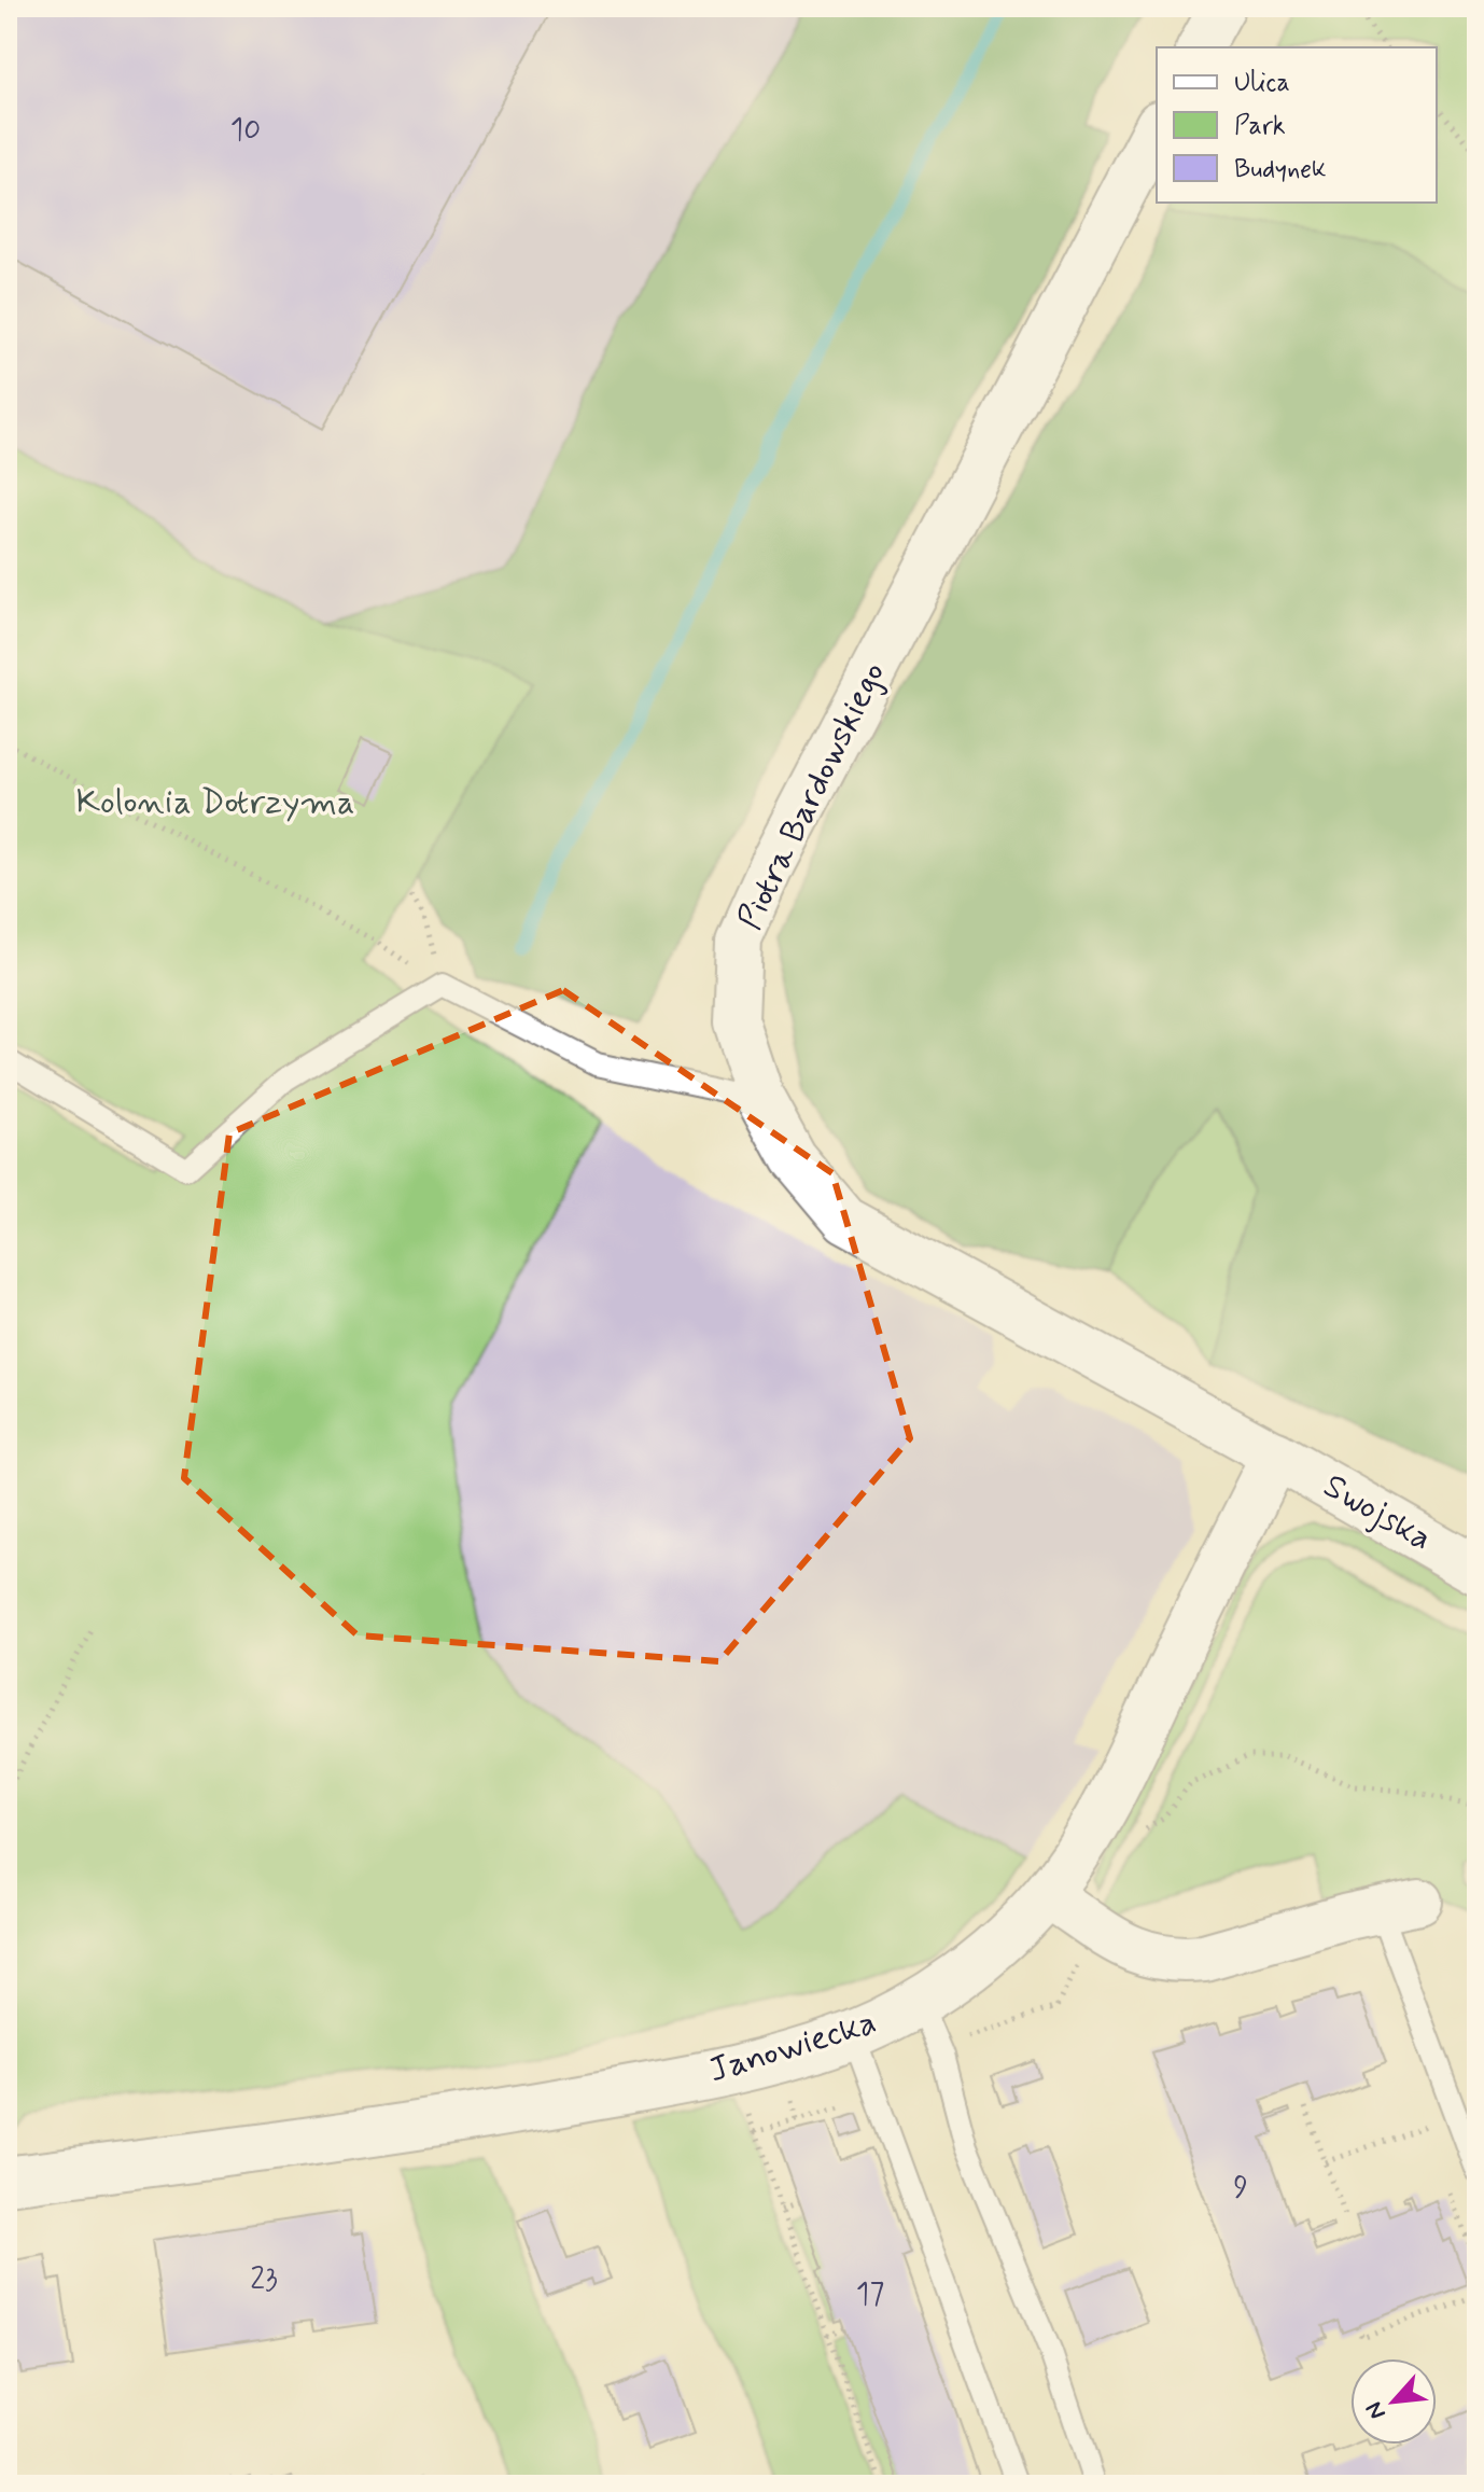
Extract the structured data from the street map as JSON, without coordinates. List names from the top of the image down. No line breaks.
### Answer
{"streets":{"street":["Piotra Bardowskiego","Swojska","Janowiecka"]},"crossings":[["Piotra Bardowskiego","Swojska"],["Piotra Bardowskiego","Janowiecka"],["Swojska","Janowiecka"]],"parks":["Kolonia Dotrzyma"],"house_numbers":["10","9","23","17"],"legend":["Ulica","Park","Budynek"],"north":"bottom left"}
